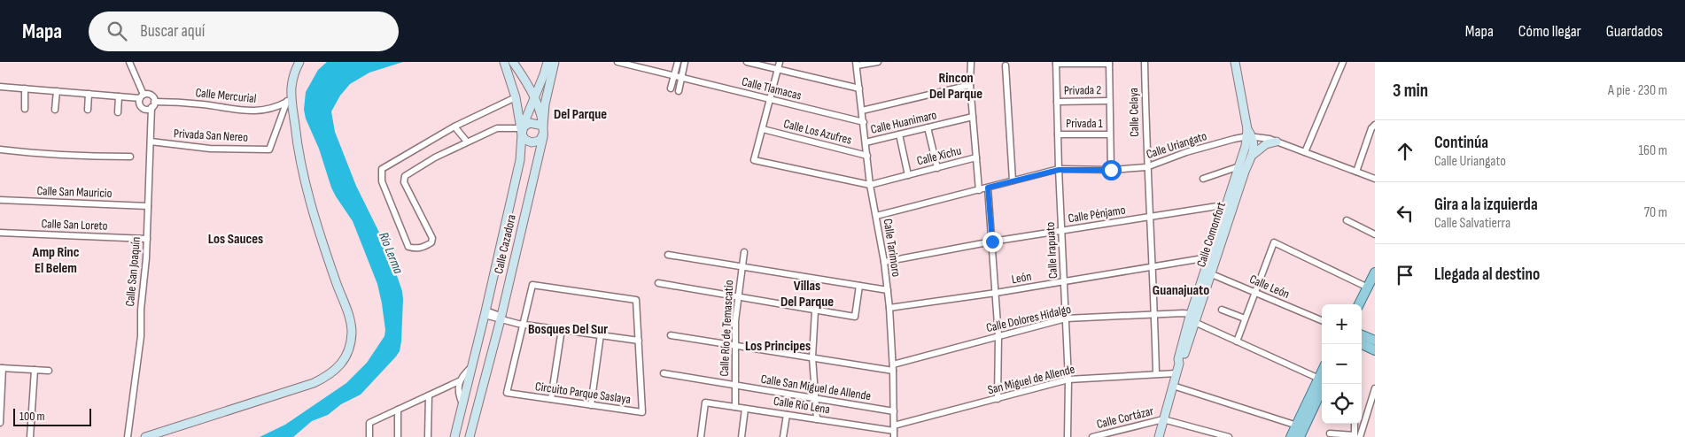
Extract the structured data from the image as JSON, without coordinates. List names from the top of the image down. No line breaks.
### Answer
{"streets":{"street":["Calle Tlamacas","Privada 2","Calle Mercurial","Calle Celaya","Calle Huanimaro","Privada 1","Calle Los Azufres","Privada San Nereo","Calle Uriangato","Calle Xichu","Calle San Mauricio","Calle Pénjamo","Calle San Loreto","Calle Comonfort","Calle Cazadora","Calle Tarimoro","Calle Irapuato","Calle San Joaquín","León","Calle León","Calle Dolores Hidalgo","Calle Río de Temascatio","San Miguel de Allende","Calle San Miguel de Allende","Circuito Parque Saslaya","Calle Río Lena","Calle Cortázar"]},"crossings":[["Calle Tlamacas","Calle Tarimoro"],["Privada 2","Calle Irapuato"],["Calle Mercurial","Privada San Nereo"],["Calle Mercurial","Calle San Joaquín"],["Calle Celaya","Calle Uriangato"],["Calle Celaya","Calle Pénjamo"],["Calle Celaya","León"],["Calle Celaya","Calle Dolores Hidalgo"],["Calle Celaya","San Miguel de Allende"],["Calle Huanimaro","Calle Xichu"],["Calle Huanimaro","Calle Tarimoro"],["Privada 1","Calle Irapuato"],["Calle Los Azufres","Calle Tarimoro"],["Privada San Nereo","Calle San Joaquín"],["Calle Uriangato","Calle Comonfort"],["Calle Uriangato","Calle Tarimoro"],["Calle Uriangato","Calle Irapuato"],["Calle Xichu","Calle Tarimoro"],["Calle San Mauricio","Calle San Joaquín"],["Calle Pénjamo","Calle Comonfort"],["Calle Pénjamo","Calle Tarimoro"],["Calle Pénjamo","Calle Irapuato"],["Calle San Loreto","Calle San Joaquín"],["Calle Comonfort","León"],["Calle Comonfort","Calle León"],["Calle Comonfort","Calle Dolores Hidalgo"],["Calle Comonfort","San Miguel de Allende"],["Calle Comonfort","Calle Cortázar"],["Calle Tarimoro","León"],["Calle Tarimoro","Calle Dolores Hidalgo"],["Calle Tarimoro","San Miguel de Allende"],["Calle Tarimoro","Calle San Miguel de Allende"],["Calle Tarimoro","Calle Río Lena"],["Calle Irapuato","León"],["Calle Irapuato","Calle Dolores Hidalgo"],["Calle Irapuato","San Miguel de Allende"],["Calle Dolores Hidalgo","Calle Río de Temascatio"],["Calle Río de Temascatio","Calle San Miguel de Allende"],["Calle Río de Temascatio","Calle Río Lena"],["San Miguel de Allende","Calle Río Lena"]],"districts":["Rincon Del Parque","Del Parque","Los Sauces","Amp Rinc El Belem","Villas Del Parque","Guanajuato","Bosques Del Sur","Los Principes"],"water":["Río Lerma"],"scale_bar":"100 m","page":{"header":"Mapa","search":"Buscar aquí","nav":["Mapa","Cómo llegar","Guardados"],"heading":["3 min","A pie · 230 m"],"list":[["Continúa","Calle Uriangato","160 m"],["Gira a la izquierda","Calle Salvatierra","70 m"],"Llegada al destino"],"map_buttons":["+","−"],"scale":"100 m"}}
